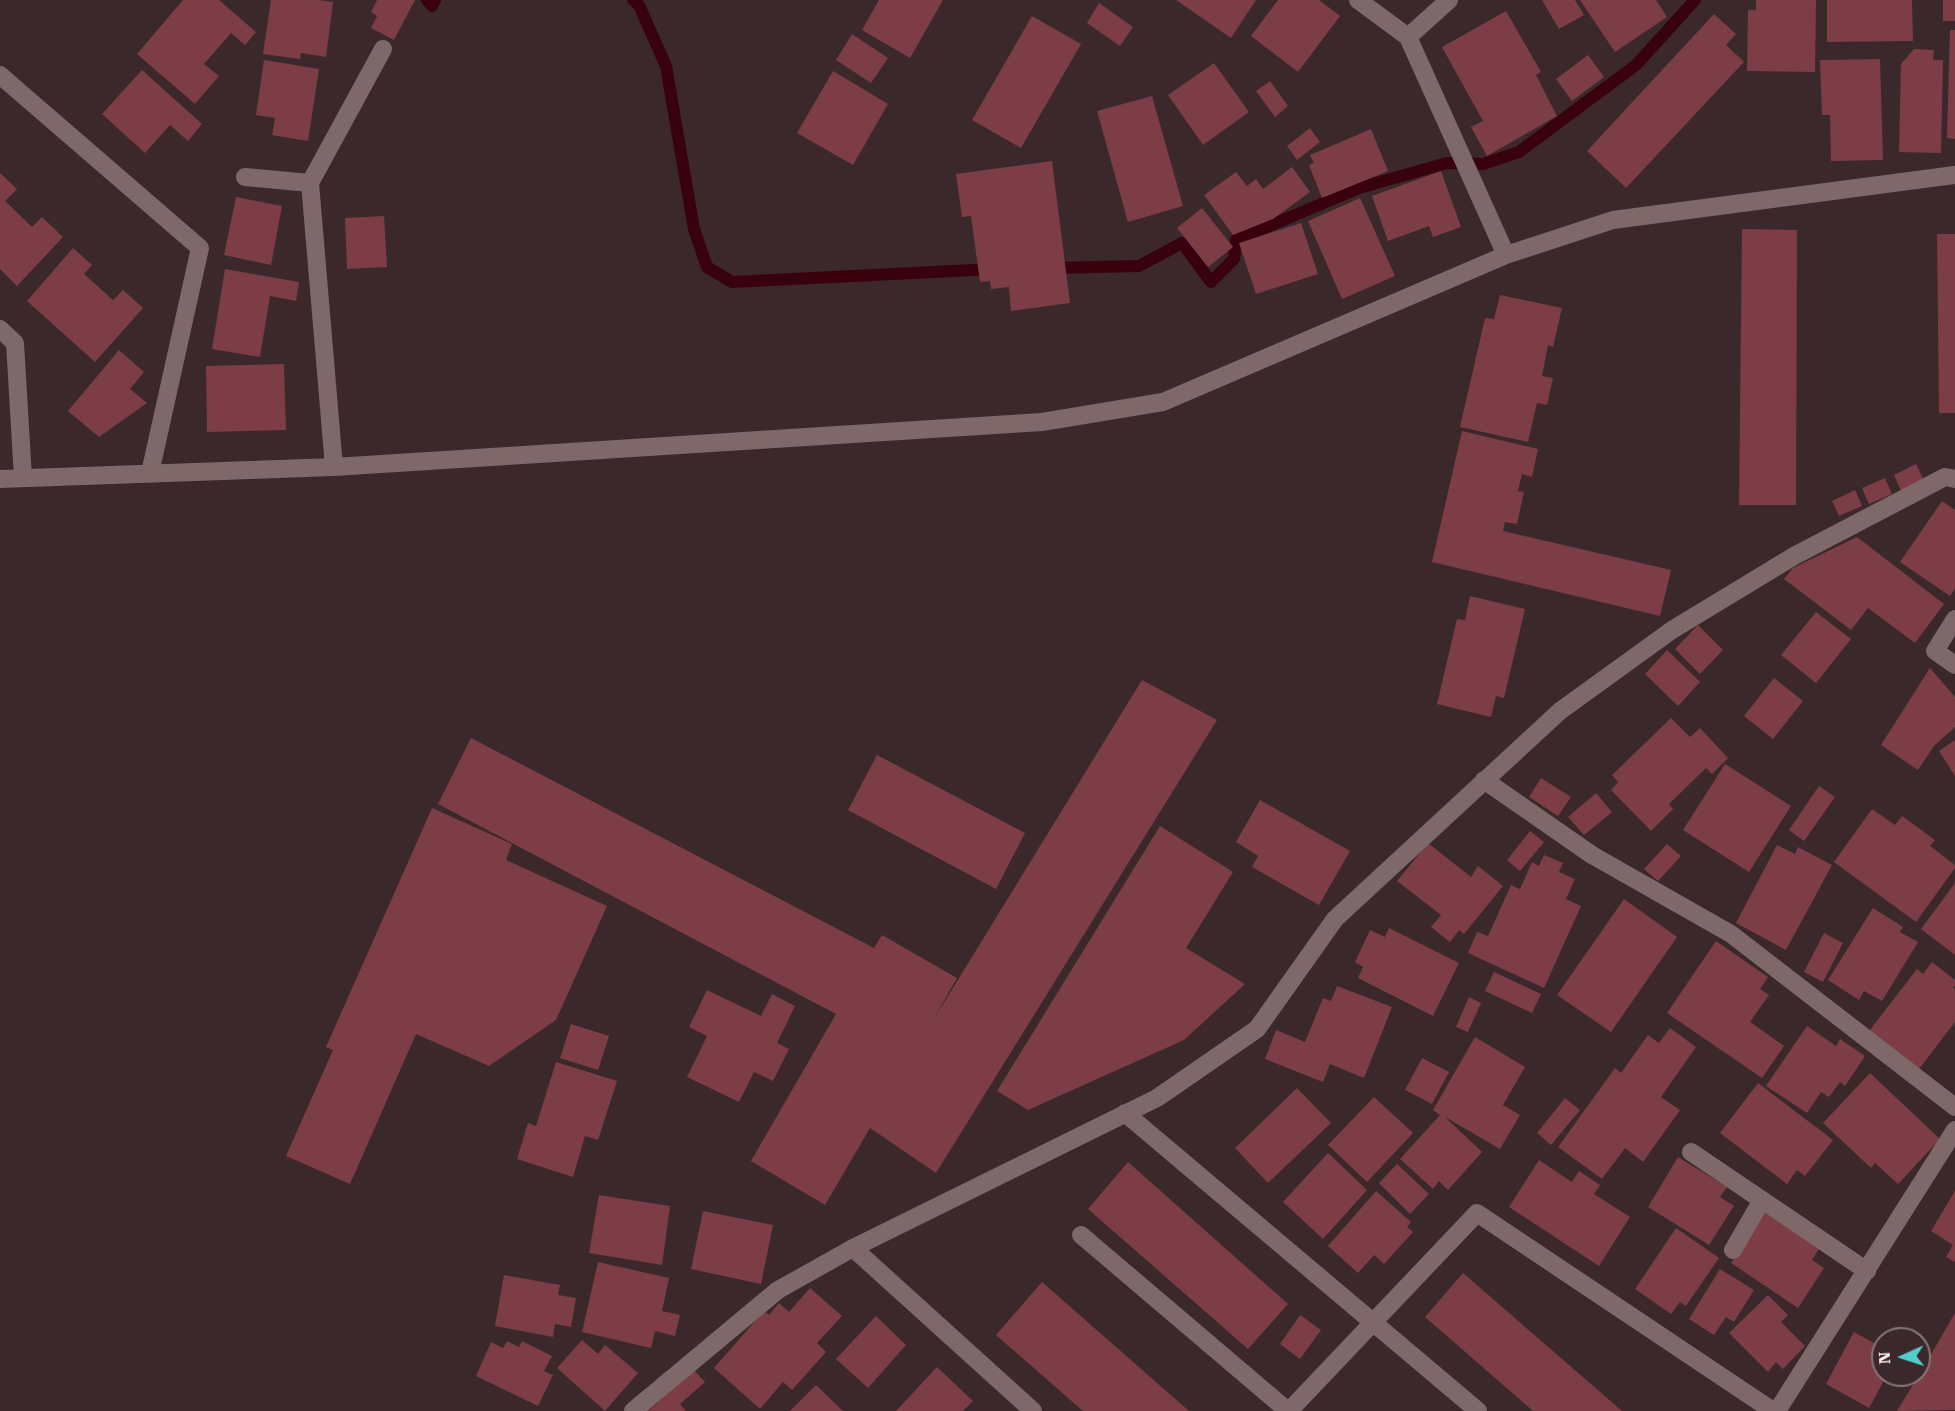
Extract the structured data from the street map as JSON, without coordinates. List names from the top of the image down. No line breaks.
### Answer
{"north":"left"}
